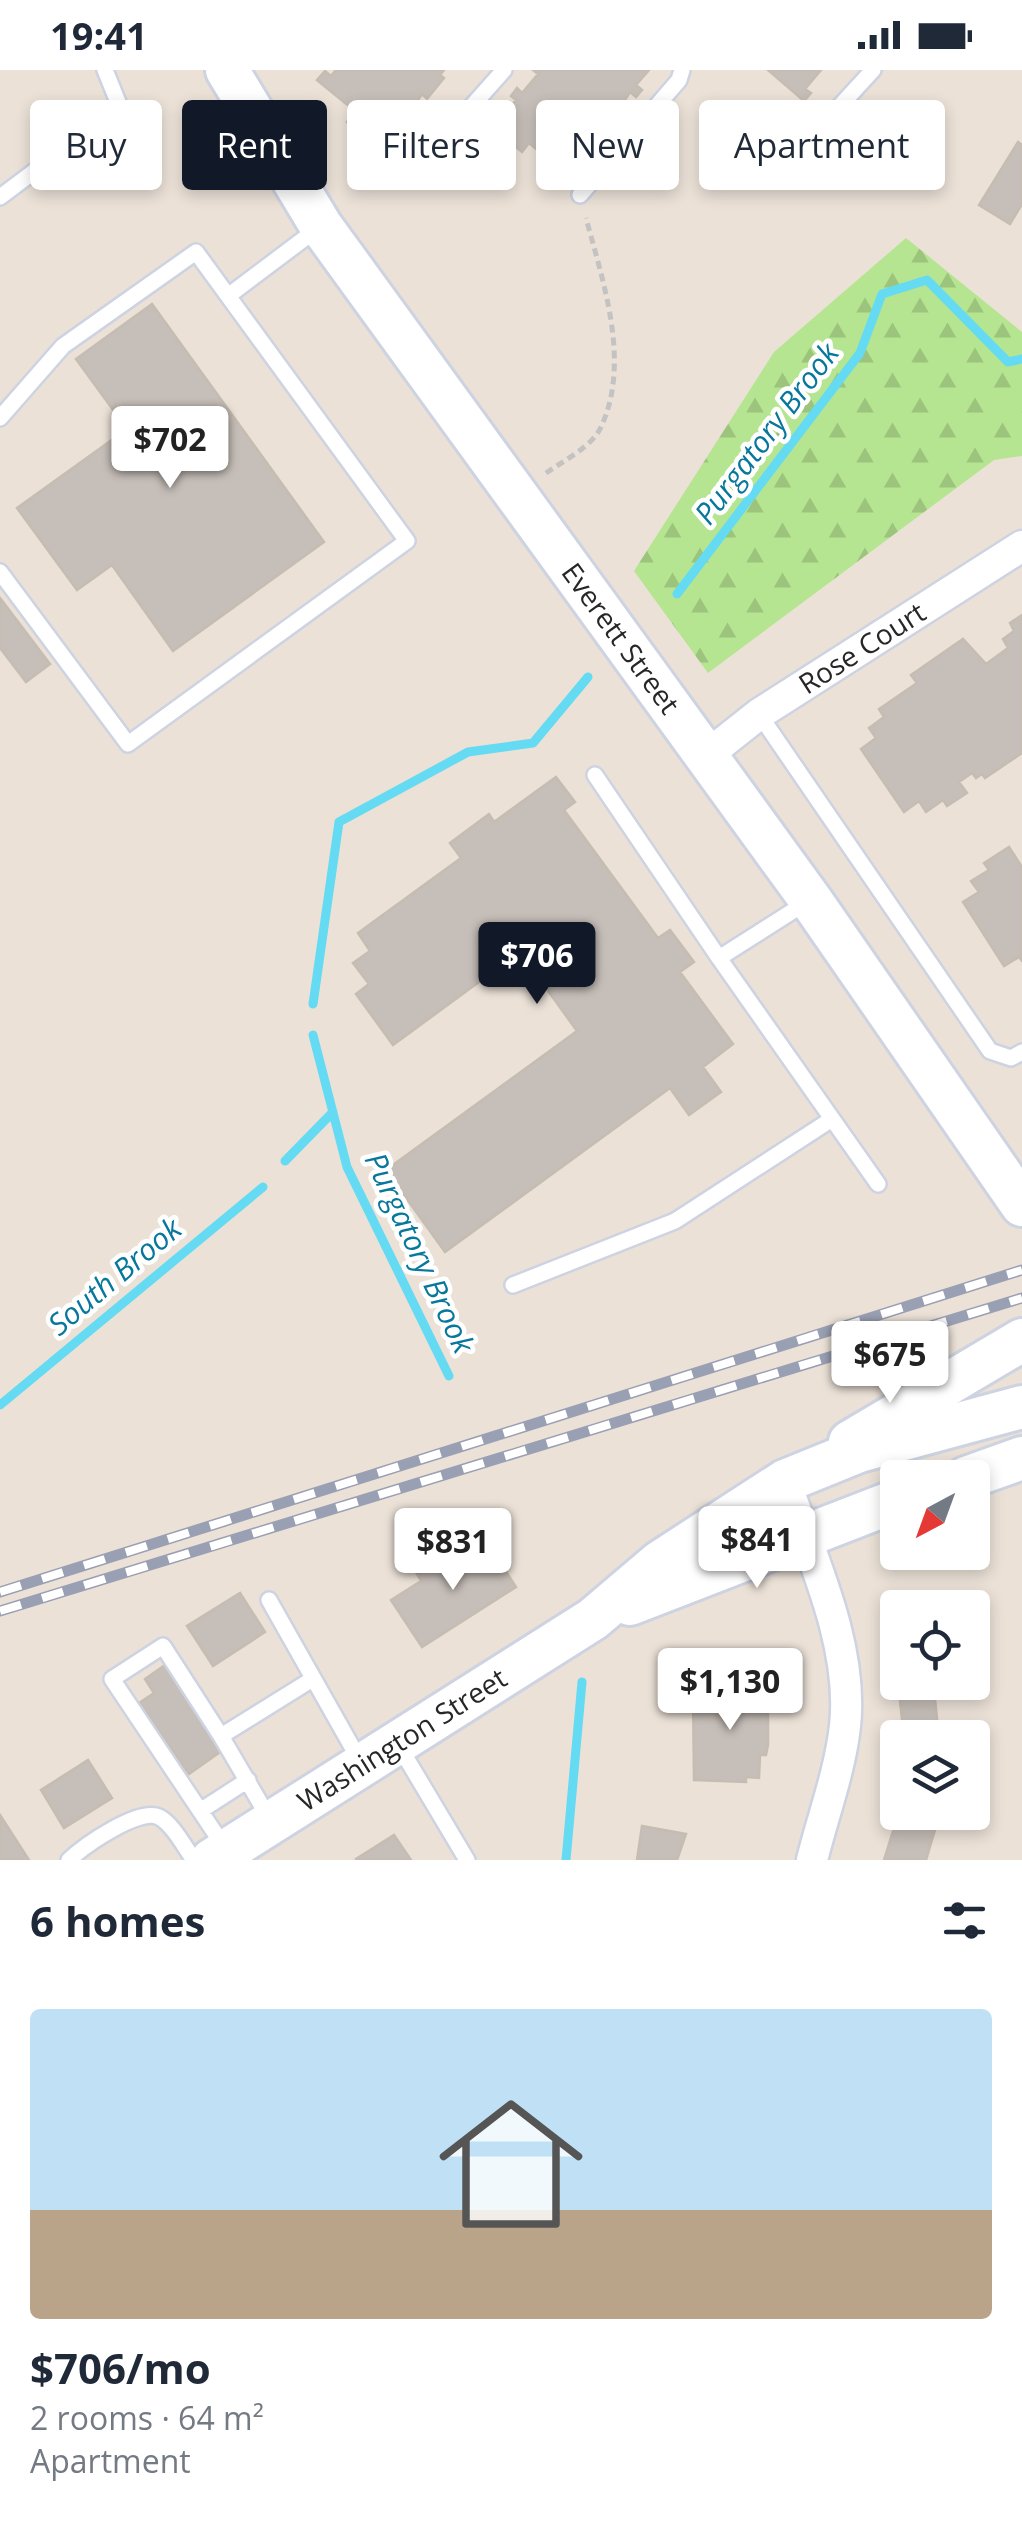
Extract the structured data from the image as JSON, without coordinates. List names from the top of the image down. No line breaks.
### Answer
{"streets":{"main road":["Everett Street","Washington Street"],"street":["Rose Court"]},"crossings":[["Everett Street","Rose Court"]],"water":["Purgatory Brook","South Brook"],"north":"bottom left","page":{"status":"19:41","chip":["Buy","Rent","Filters","New","Apartment"],"price":["$702","$706","$675","$841","$831","$1,130"],"heading":"6 homes","list":[{"name":"$706/mo","note":"2 rooms · 64 m² · Apartment"}]}}
